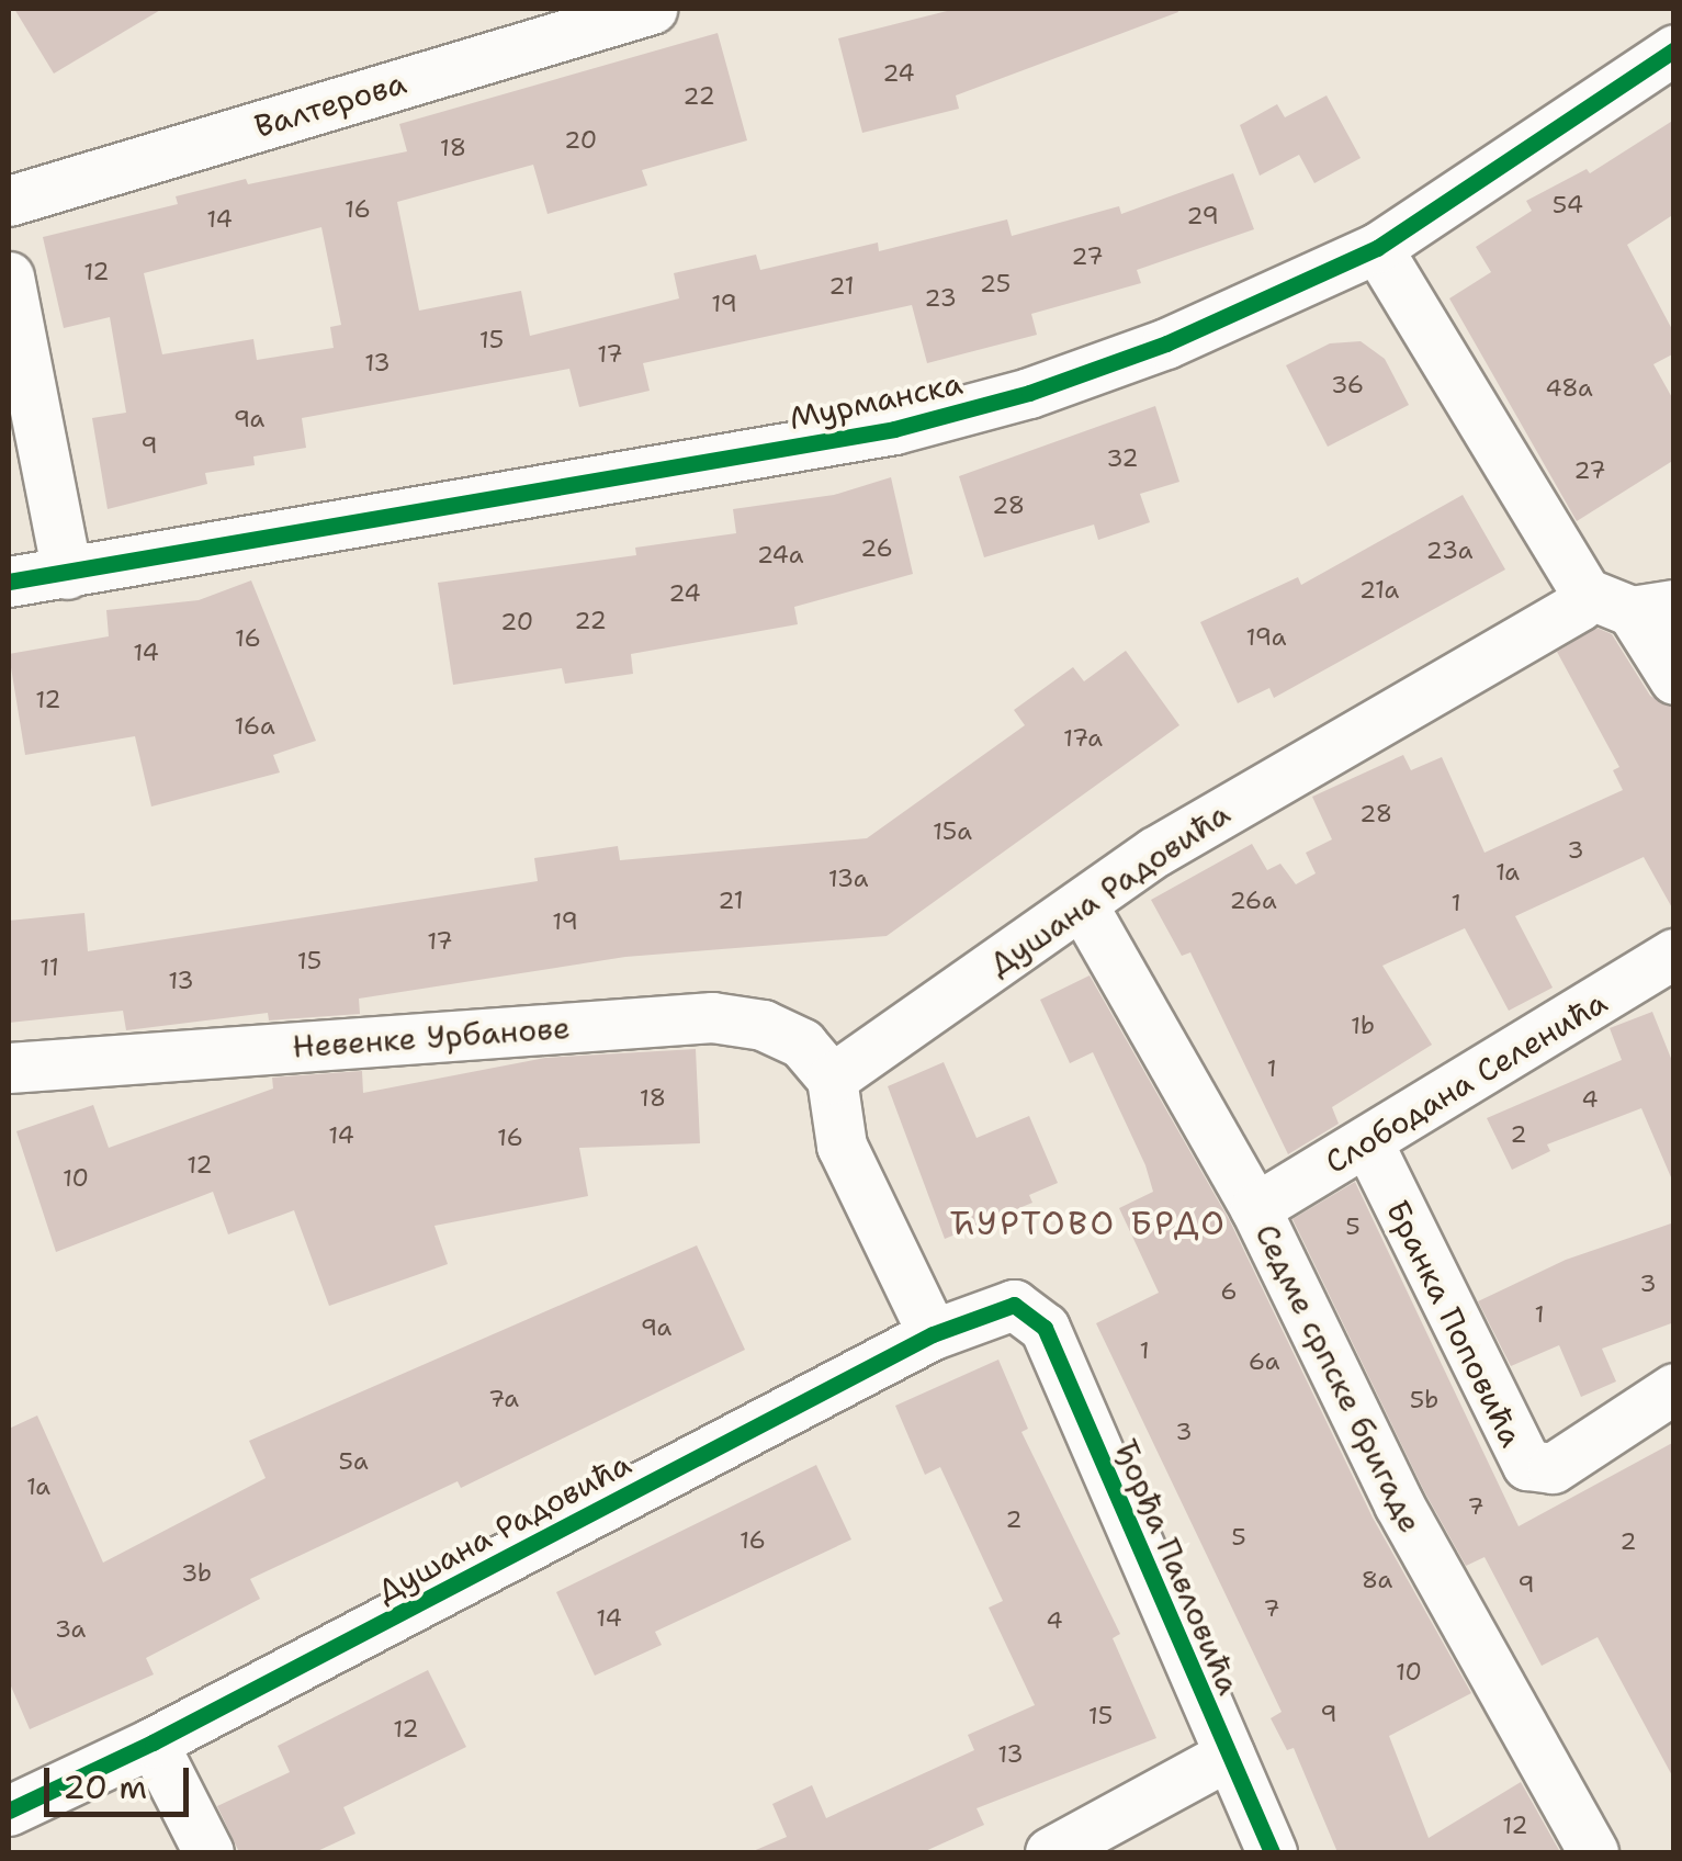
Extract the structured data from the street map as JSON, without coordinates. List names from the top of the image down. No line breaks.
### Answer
{"streets":{"street":["Валтерова","Мурманска","Душана Радовића","Невенке Урбанове","Слободана Селенића","Бранка Поповића","Седме српске бригаде","Ђорђа Павловића"]},"crossings":[["Душана Радовића","Невенке Урбанове"],["Душана Радовића","Седме српске бригаде"],["Душана Радовића","Ђорђа Павловића"],["Слободана Селенића","Бранка Поповића"],["Слободана Селенића","Седме српске бригаде"]],"districts":["ЋУРТОВО БРДО"],"house_numbers":["24","22","20","18","54","16","29","14","27","12","25","21","23","19","15","17","13","36","48a","9a","9","32","27","28","26","23a","24a","21a","24","22","20","19a","16","14","12","16a","17a","28","15a","3","1a","13a","21","26a","1","19","17","15","11","13","1b","1","18","4","2","14","16","12","10","5","3","6","1","9a","1","6a","7a","5b","3","5a","1a","7","2","5","16","2","3b","8a","9","7","14","4","3a","10","9","15","12","13","12"],"scale_bar":"20 m"}
